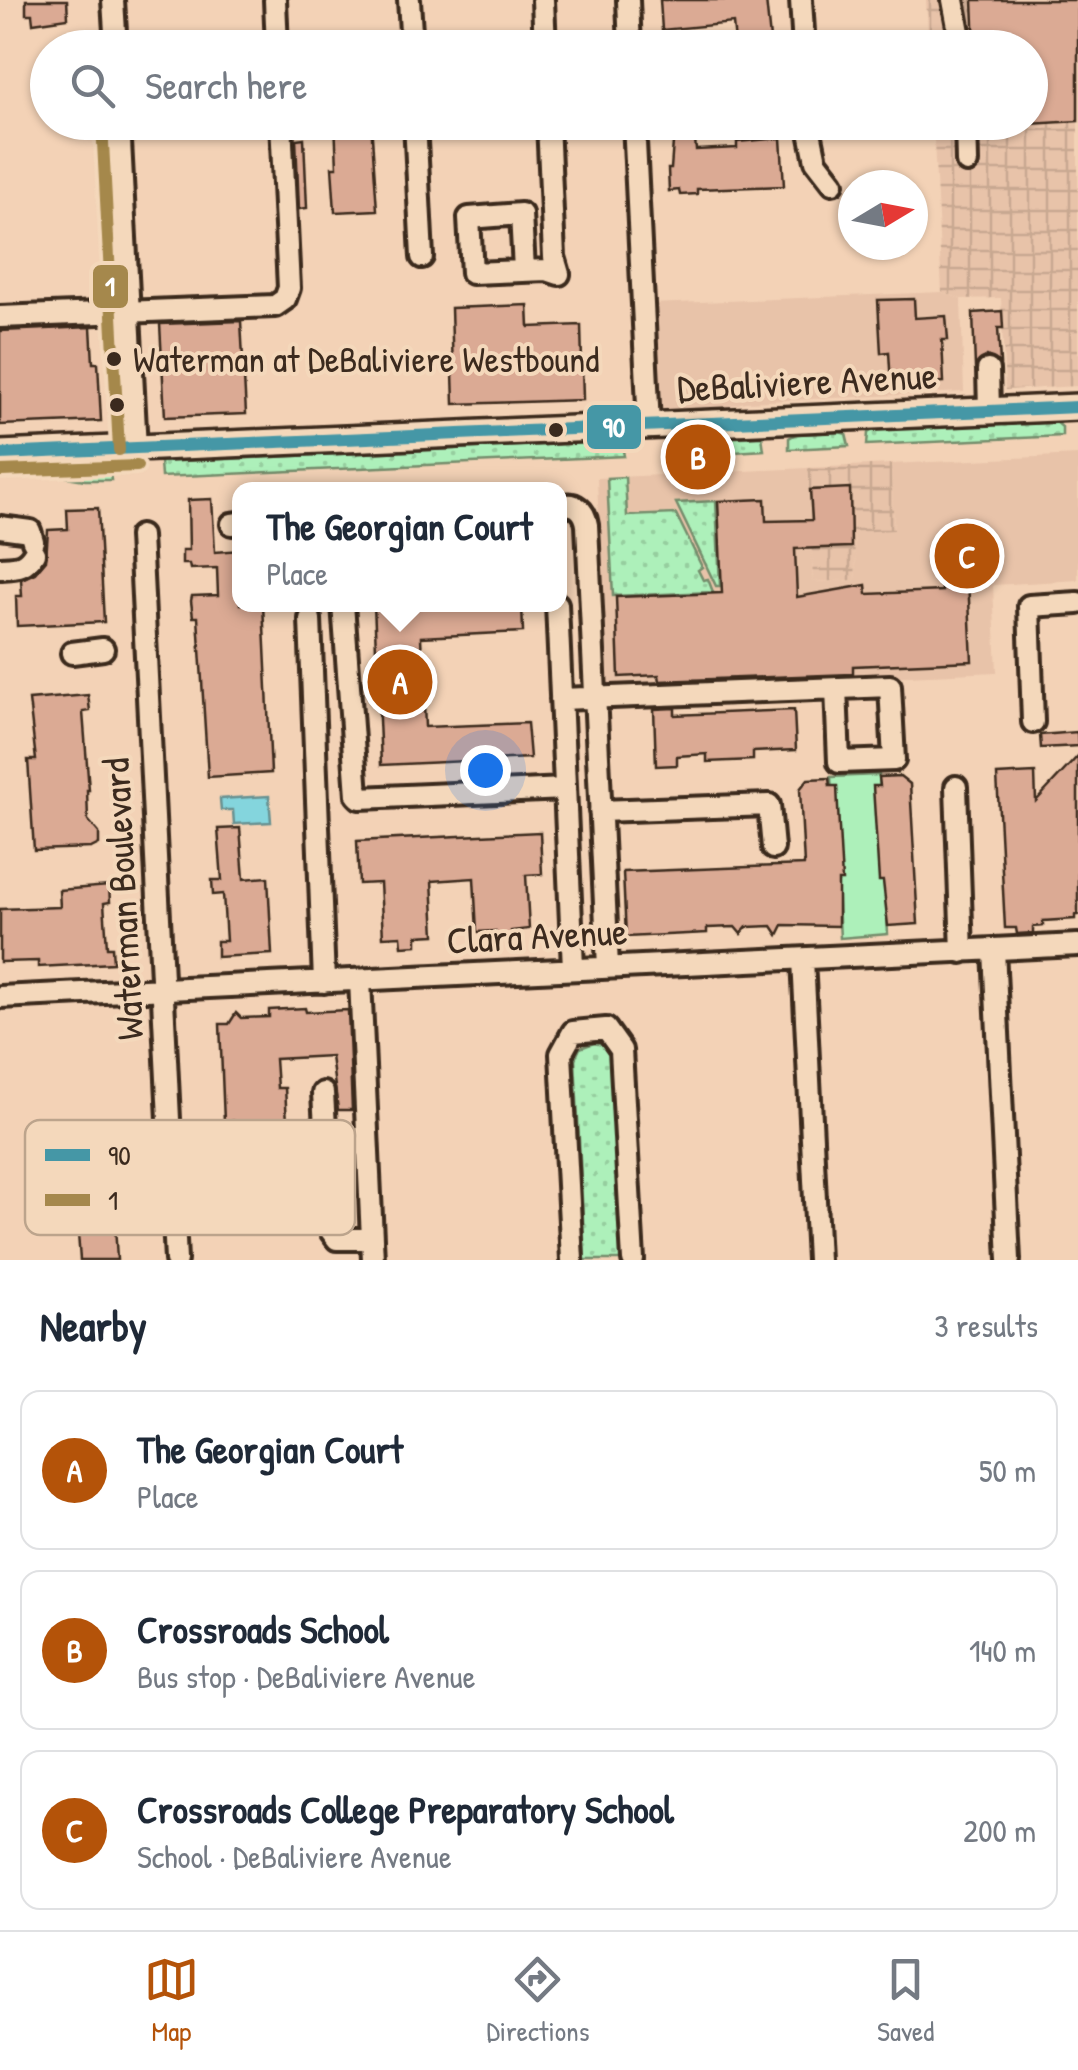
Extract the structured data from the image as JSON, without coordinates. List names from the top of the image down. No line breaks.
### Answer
{"streets":{"main road":["DeBaliviere Avenue"],"street":["Waterman Boulevard","Clara Avenue"]},"crossings":[["Waterman Boulevard","Clara Avenue"]],"places":["Waterman at DeBaliviere Westbound"],"lines":["transit line 1","transit line 90"],"legend":["90","1"],"north":"right","page":{"search":"Search here","pins":["B","C","A"],"popup":["The Georgian Court","Place"],"heading":["Nearby","3 results"],"list":[{"mark":"A","name":"The Georgian Court","note":"Place","value":"50 m"},{"mark":"B","name":"Crossroads School","note":"Bus stop · DeBaliviere Avenue","value":"140 m"},{"mark":"C","name":"Crossroads College Preparatory School","note":"School · DeBaliviere Avenue","value":"200 m"}],"nav":["Map","Directions","Saved"]}}
